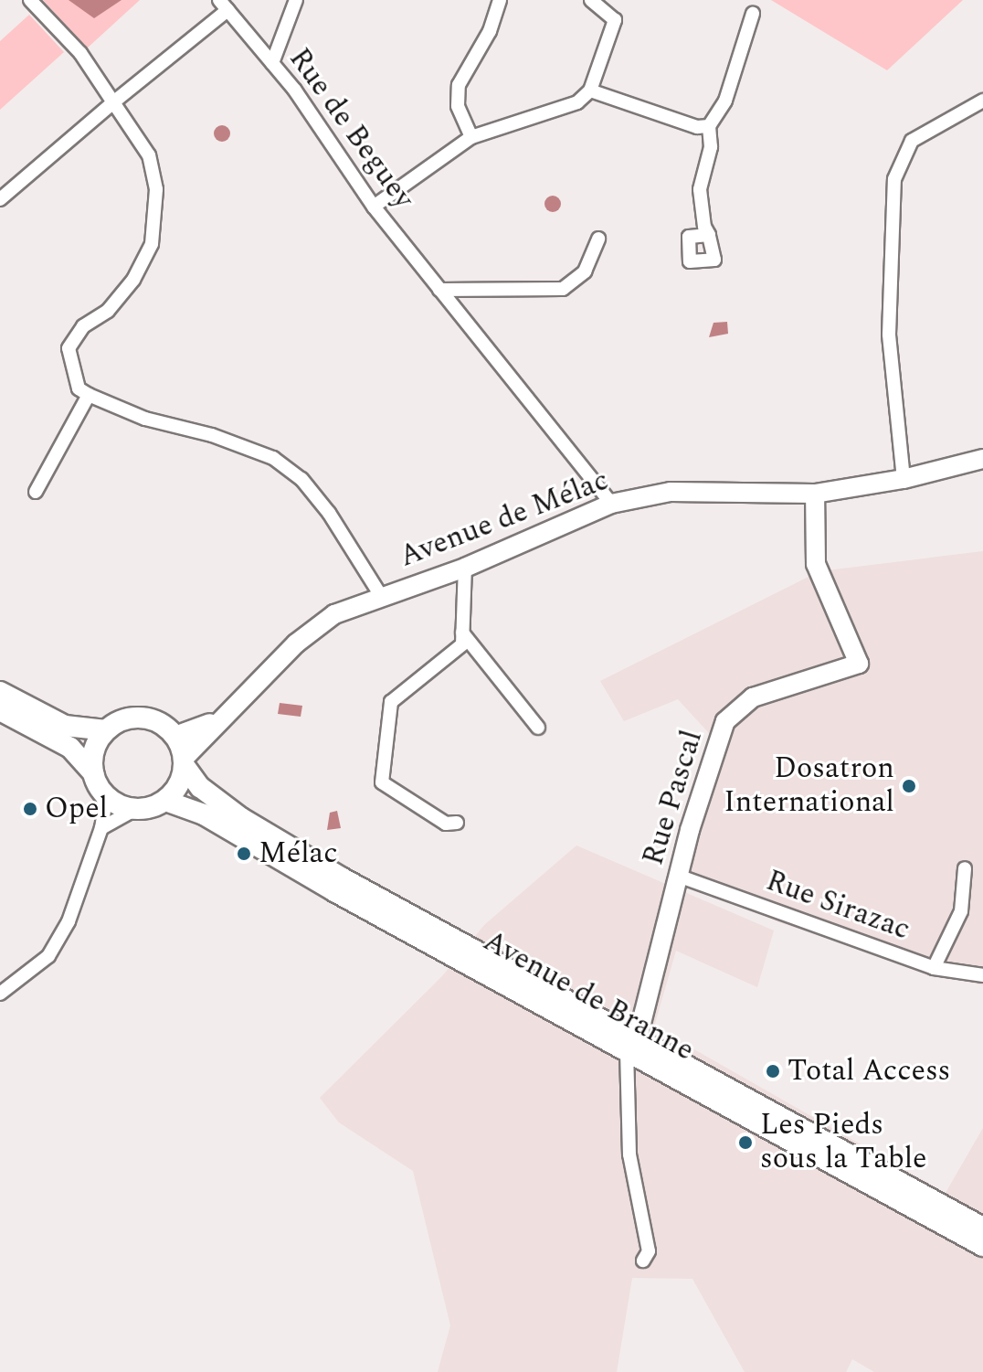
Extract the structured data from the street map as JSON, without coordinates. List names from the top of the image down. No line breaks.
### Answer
{"streets":{"main road":["Avenue de Branne"],"street":["Rue de Beguey","Avenue de Mélac","Rue Pascal","Rue Sirazac"]},"crossings":[["Rue de Beguey","Avenue de Mélac"],["Avenue de Mélac","Rue Pascal"],["Avenue de Mélac","Avenue de Branne"],["Rue Pascal","Rue Sirazac"],["Rue Pascal","Avenue de Branne"]],"places":["Dosatron International","Opel","Mélac","Total Access","Les Pieds sous la Table"]}
